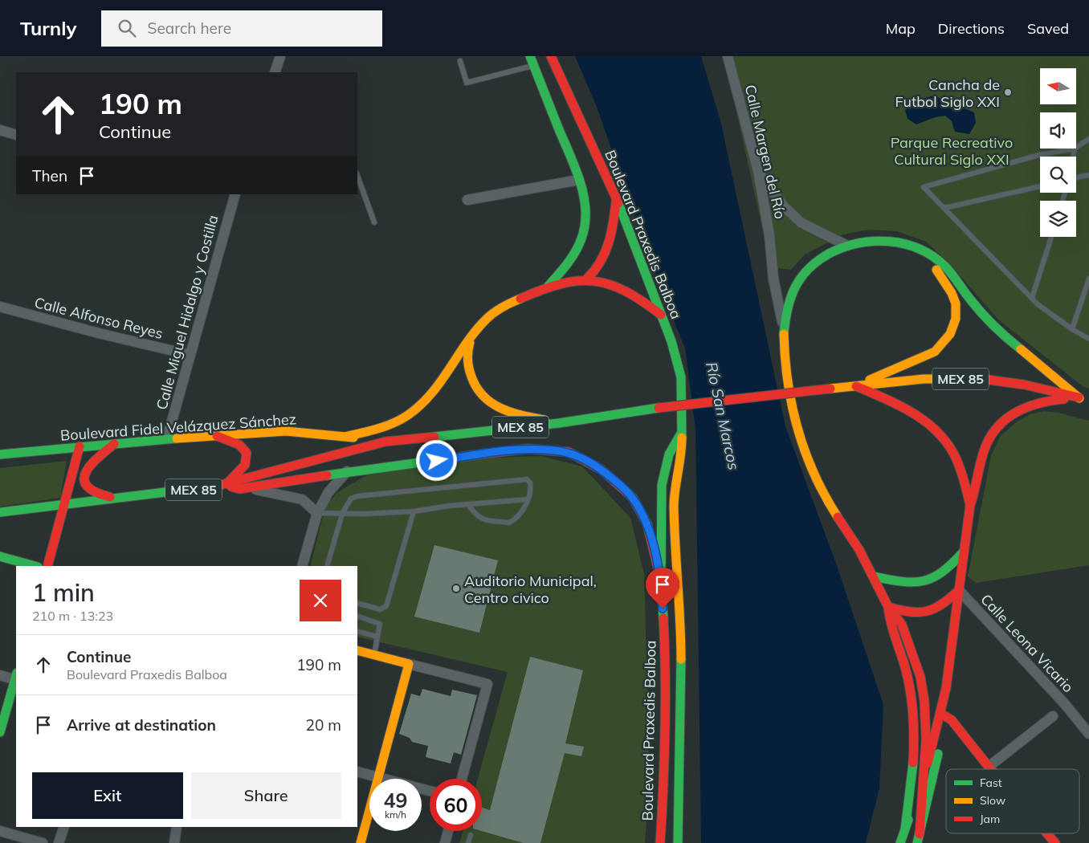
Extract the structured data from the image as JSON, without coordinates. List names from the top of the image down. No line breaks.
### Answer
{"streets":{"main road":["Boulevard Praxedis Balboa","MEX 85","Boulevard Fidel Velázquez Sánchez"],"street":["Calle Margen del Río","Calle Miguel Hidalgo y Costilla","Calle Alfonso Reyes","Calle Leona Vicario"]},"crossings":[["Calle Miguel Hidalgo y Costilla","Calle Alfonso Reyes"],["Calle Miguel Hidalgo y Costilla","Boulevard Fidel Velázquez Sánchez"]],"water":["Río San Marcos"],"parks":["Parque Recreativo Cultural Siglo XXI"],"places":["Cancha de Futbol Siglo XXI","Auditorio Municipal, Centro civico"],"legend":["Fast","Slow","Jam"],"north":"left","page":{"header":"Turnly","search":"Search here","nav":["Map","Directions","Saved"],"turn":["190 m","Continue"],"then":"Then","heading":["1 min","210 m · 13:23"],"list":[{"name":"Continue","note":"Boulevard Praxedis Balboa","value":"190 m"},{"name":"Arrive at destination","value":"20 m"}],"buttons":["Exit","Share"],"speed":"49 km/h","limit":"60"}}
